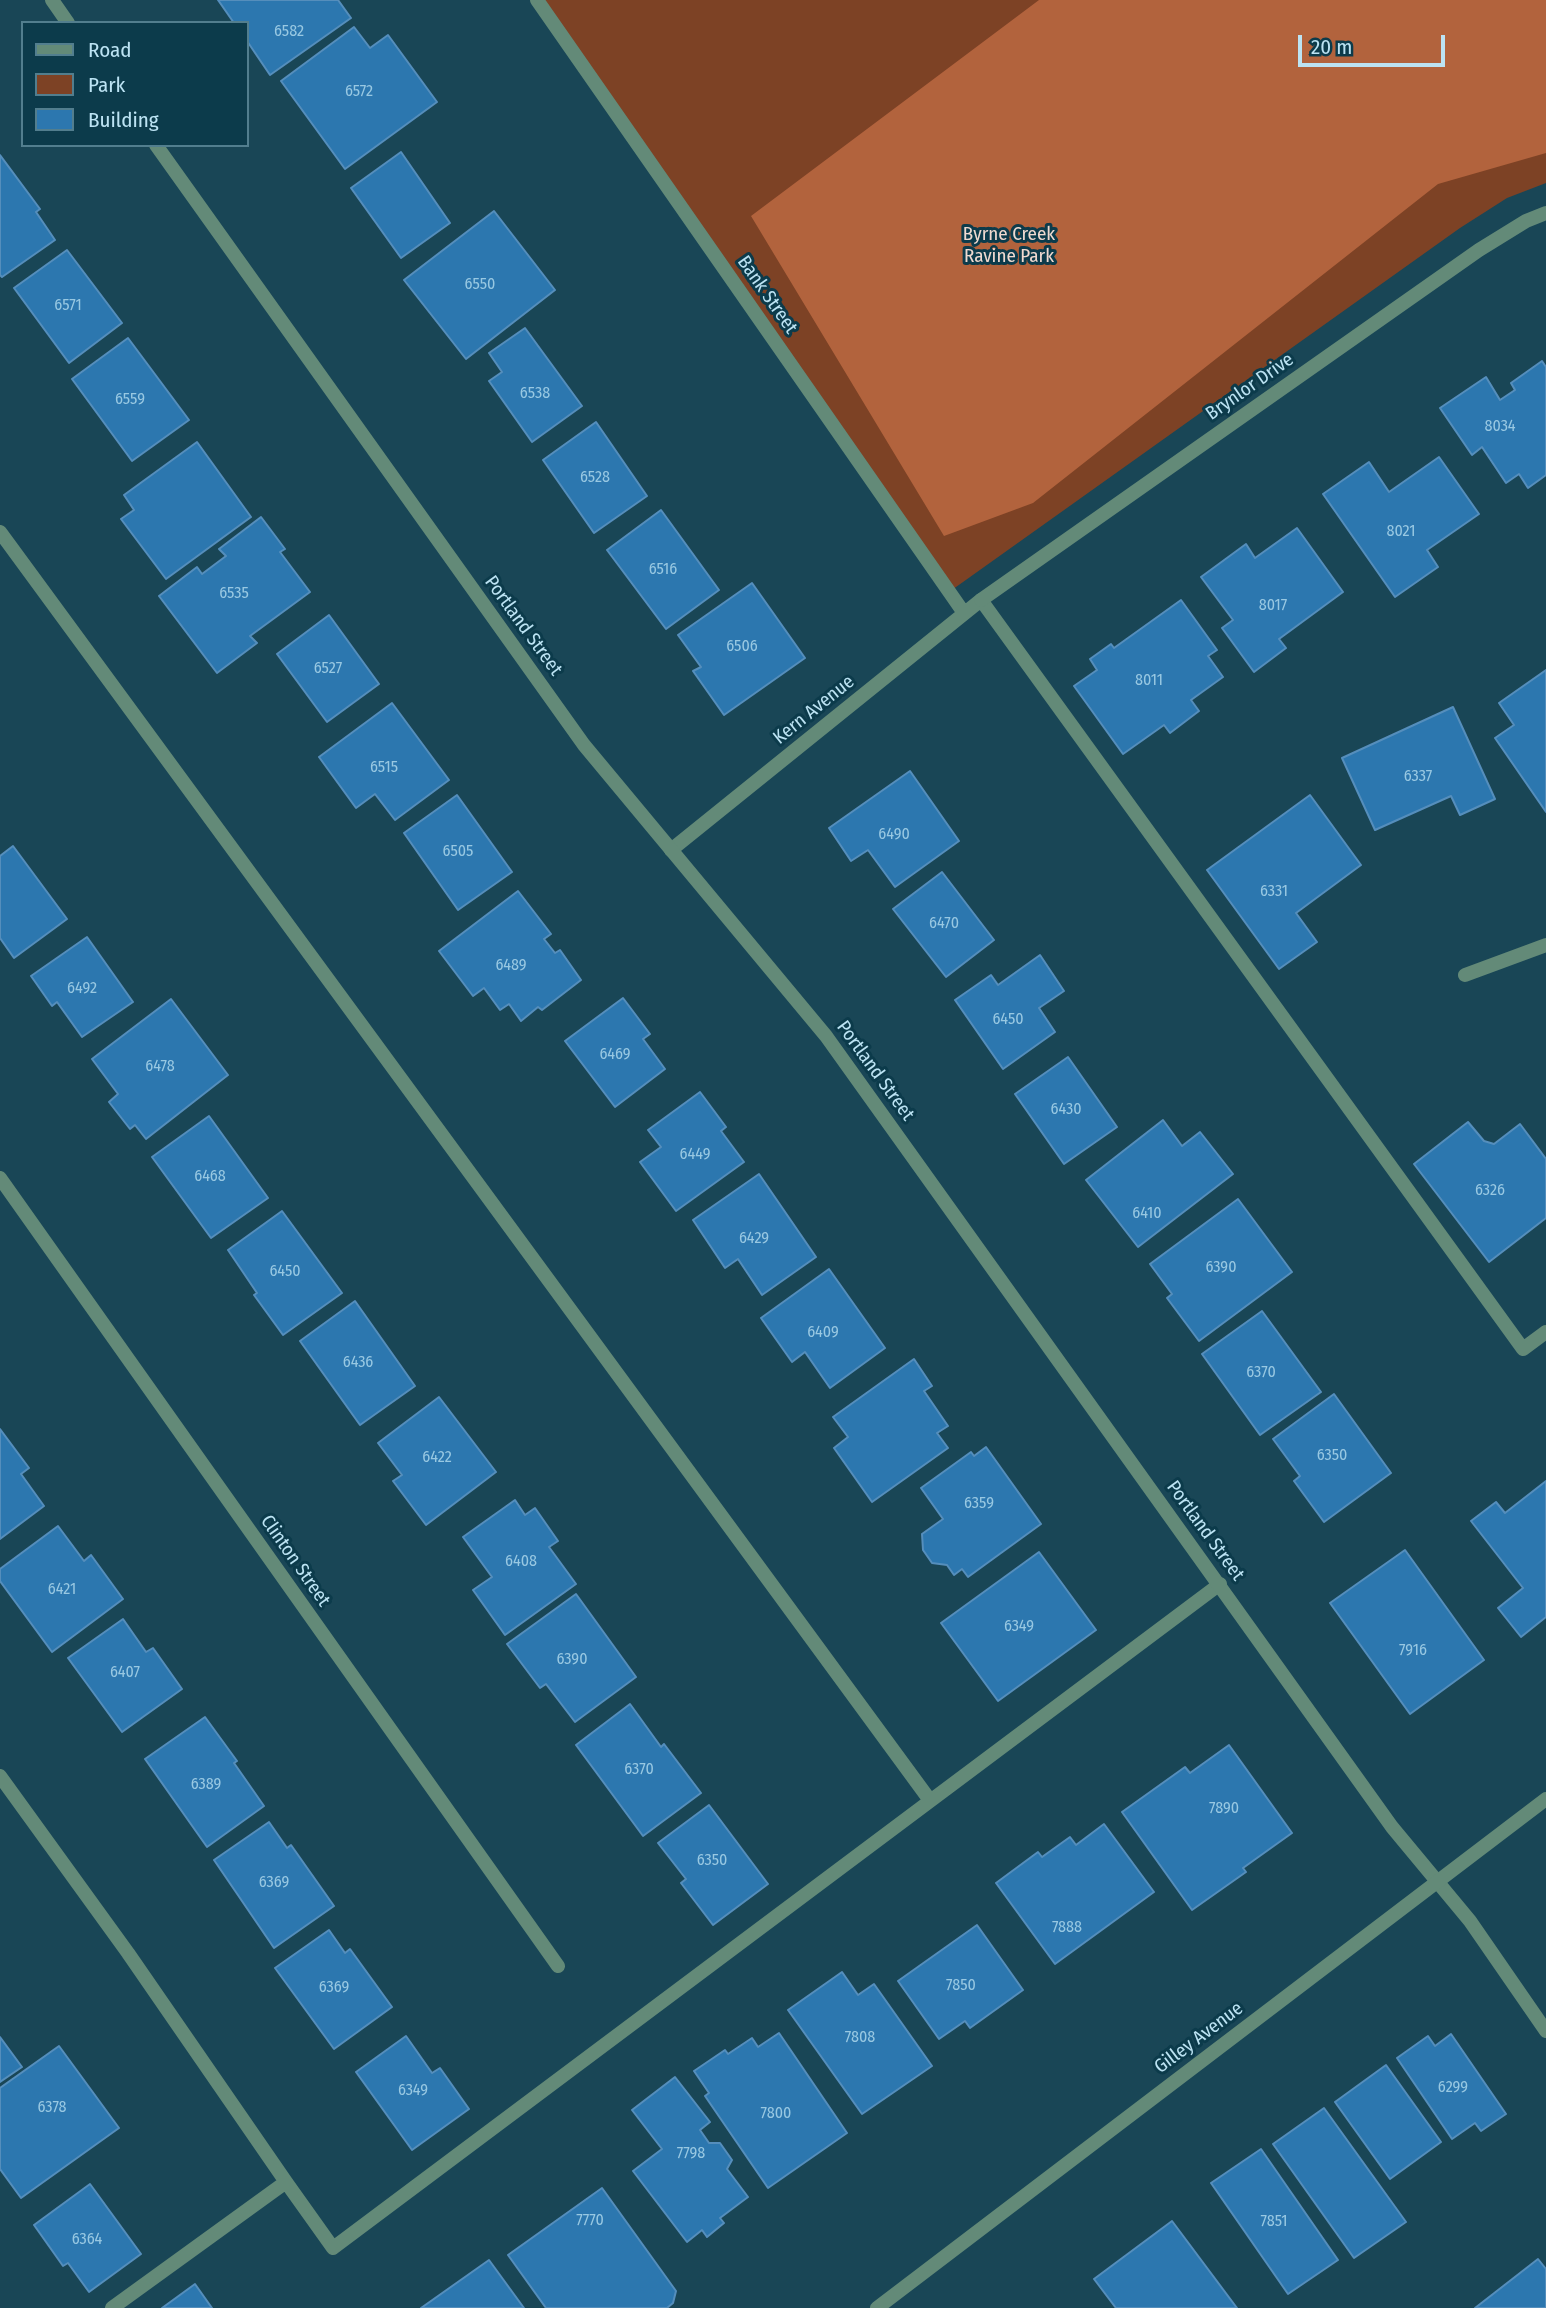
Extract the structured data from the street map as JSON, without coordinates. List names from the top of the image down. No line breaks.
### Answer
{"streets":{"street":["Bank Street","Brynlor Drive","Portland Street","Kern Avenue","Clinton Street","Gilley Avenue"]},"crossings":[["Bank Street","Kern Avenue"],["Brynlor Drive","Kern Avenue"],["Portland Street","Kern Avenue"],["Portland Street","Gilley Avenue"]],"parks":["Byrne Creek Ravine Park"],"house_numbers":["6582","6572","6550","6571","6538","6559","8034","6528","8021","6516","6535","8017","6506","6527","8011","6515","6337","6490","6505","6331","6470","6489","6492","6450","6469","6478","6430","6449","6468","6326","6410","6429","6390","6450","6409","6436","6370","6350","6422","6359","6408","6421","6349","7916","6390","6407","6370","6389","7890","6350","6369","7888","7850","6369","7808","6299","6349","6378","7800","7798","7770","7851","6364"],"legend":["Road","Park","Building"],"scale_bar":"20 m"}
